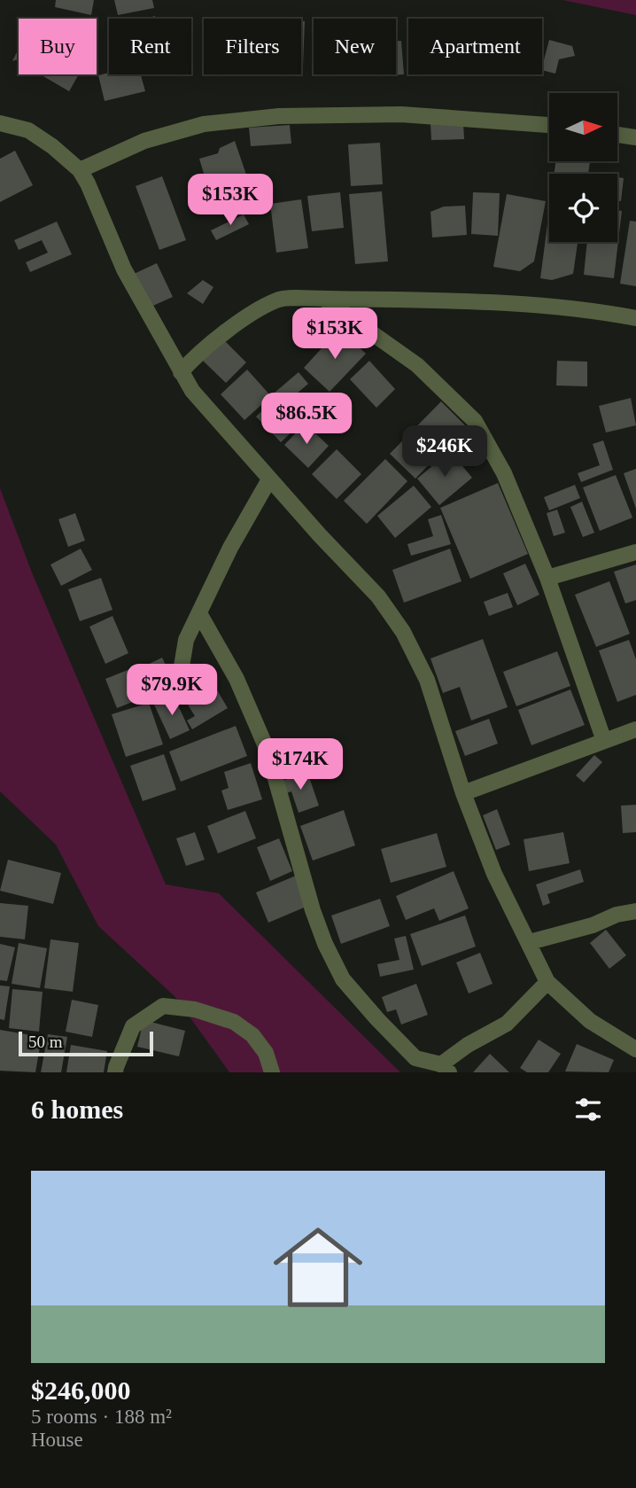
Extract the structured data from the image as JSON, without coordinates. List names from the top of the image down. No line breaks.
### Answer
{"scale_bar":"50 m","north":"right","page":{"chip":["Buy","Rent","Filters","New","Apartment"],"price":["$153K","$153K","$86.5K","$246K","$79.9K","$174K"],"scale":"50 m","heading":"6 homes","list":[{"name":"$246,000","note":"5 rooms · 188 m² · House"}]}}
